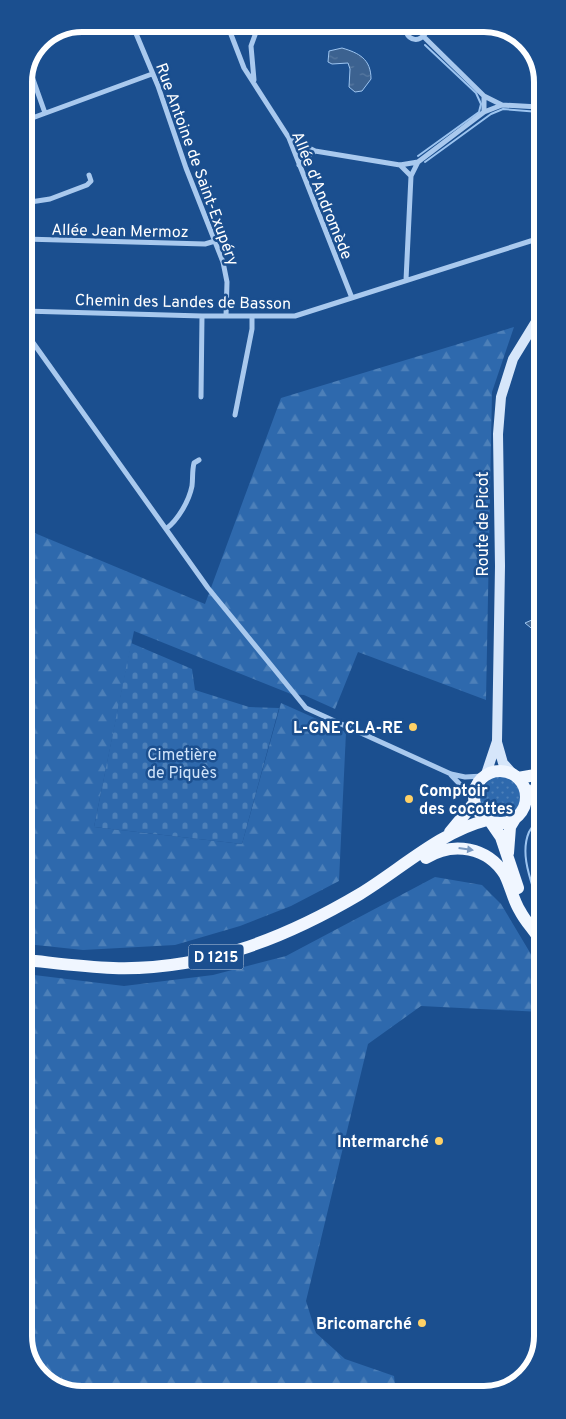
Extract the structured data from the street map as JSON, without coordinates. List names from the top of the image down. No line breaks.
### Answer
{"streets":{"main road":["Route de Picot","D 1215"],"street":["Rue Antoine de Saint-Exupéry","Allée d'Andromède","Allée Jean Mermoz","Chemin des Landes de Basson"]},"crossings":[["Rue Antoine de Saint-Exupéry","Allée Jean Mermoz"],["Rue Antoine de Saint-Exupéry","Chemin des Landes de Basson"],["Allée d'Andromède","Chemin des Landes de Basson"],["Route de Picot","D 1215"]],"parks":["Cimetière de Piquès"],"places":["L-GNE CLA-RE","Comptoir des cocottes","Intermarché","Bricomarché"]}
